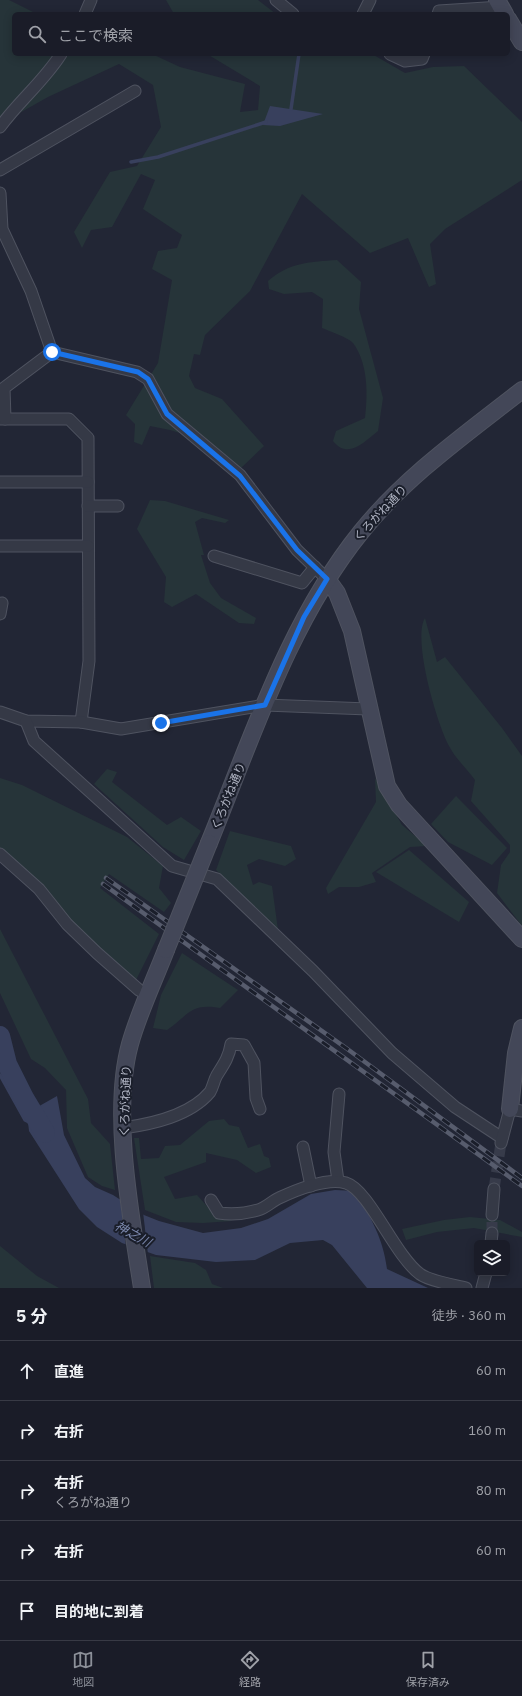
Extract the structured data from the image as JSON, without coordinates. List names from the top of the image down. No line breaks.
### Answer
{"streets":{"street":["くろがね通り"]},"water":["神之川"],"page":{"search":"ここで検索","heading":["5 分","徒歩 · 360 m"],"list":[["直進","60 m"],["右折","160 m"],["右折","くろがね通り","80 m"],["右折","60 m"],"目的地に到着"],"nav":["地図","経路","保存済み"]}}
